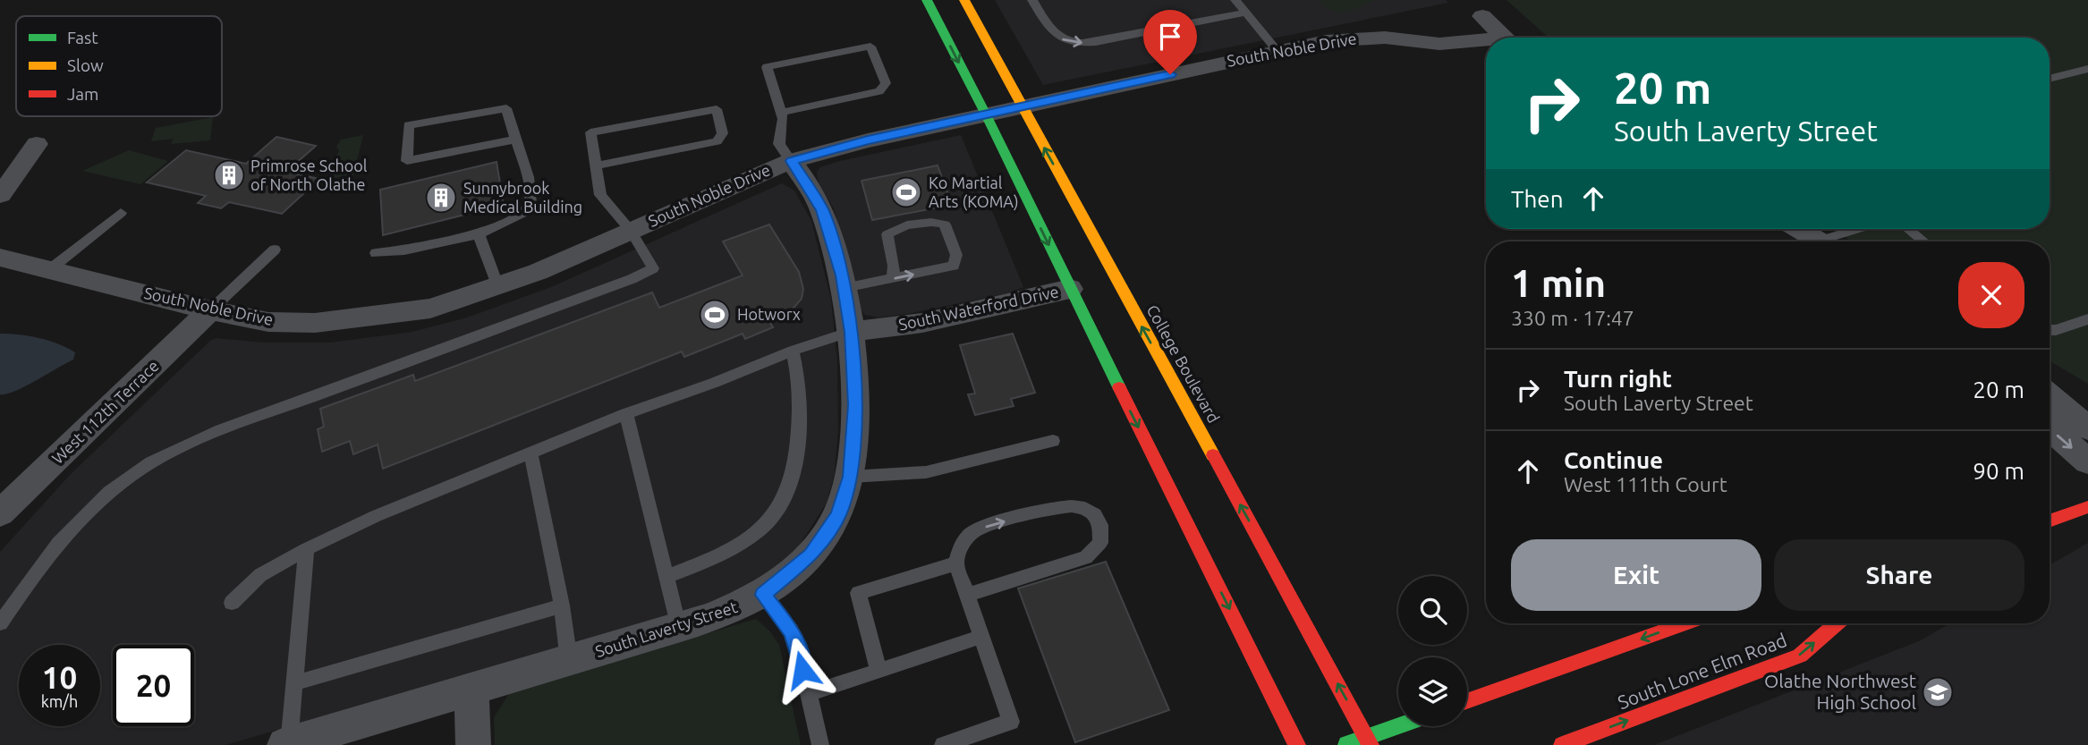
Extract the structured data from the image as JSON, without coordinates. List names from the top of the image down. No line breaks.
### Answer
{"streets":{"main road":["College Boulevard","South Lone Elm Road"],"street":["South Noble Drive","South Waterford Drive","West 112th Terrace","South Laverty Street"]},"crossings":[["South Noble Drive","College Boulevard"],["South Noble Drive","West 112th Terrace"],["South Noble Drive","South Laverty Street"],["South Waterford Drive","South Laverty Street"]],"places":{"building":["Primrose School of North Olathe","Sunnybrook Medical Building"],"sports":["Ko Martial Arts (KOMA)","Hotworx"],"school or university":["Olathe Northwest High School"]},"legend":["Fast","Slow","Jam"],"page":{"turn":["20 m","South Laverty Street"],"then":"Then","heading":["1 min","330 m · 17:47"],"list":[{"name":"Turn right","note":"South Laverty Street","value":"20 m"},{"name":"Continue","note":"West 111th Court","value":"90 m"}],"buttons":["Exit","Share"],"speed":"10 km/h","limit":"20"}}
